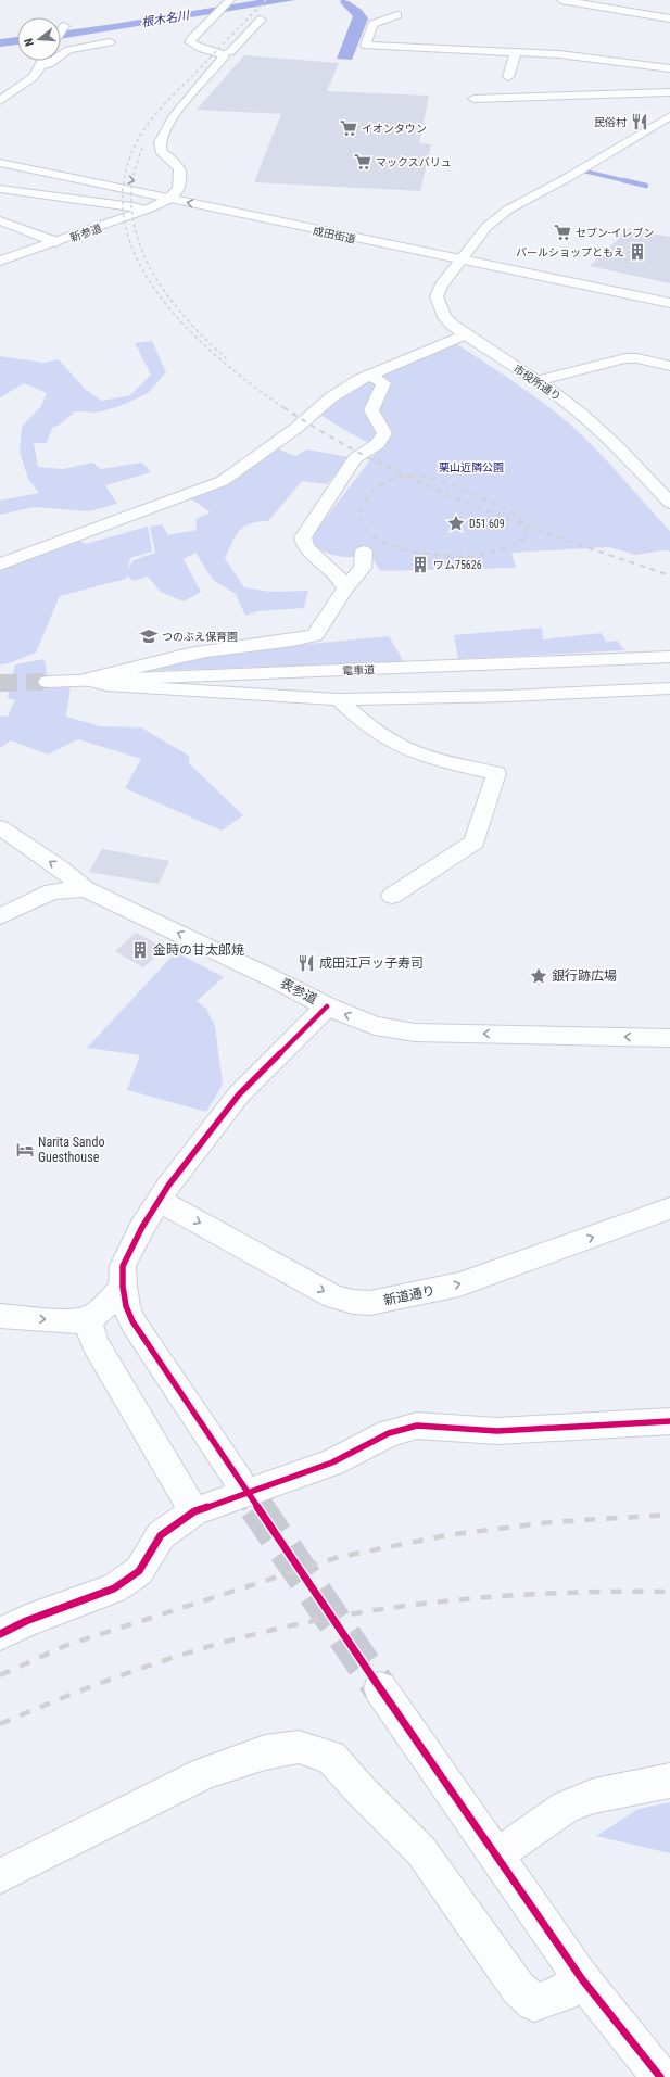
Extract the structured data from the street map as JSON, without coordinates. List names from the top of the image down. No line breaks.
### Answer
{"streets":{"main road":["新参道","成田街道","市役所通り","電車道","表参道","新道通り"]},"crossings":[["新参道","成田街道"],["成田街道","市役所通り"]],"one_way":["表参道"],"water":["根木名川"],"parks":["栗山近隣公園"],"places":{"restaurant":["民俗村","成田江戸ッ子寿司"],"supermarket":["イオンタウン","マックスバリュ","セブン-イレブン"],"building":["パールショップともえ","ワム75626","金時の甘太郎焼"],"place":["D51 609","銀行跡広場"],"school or university":["つのぶえ保育園"],"hotel":["Narita Sando Guesthouse"]},"north":"left"}
